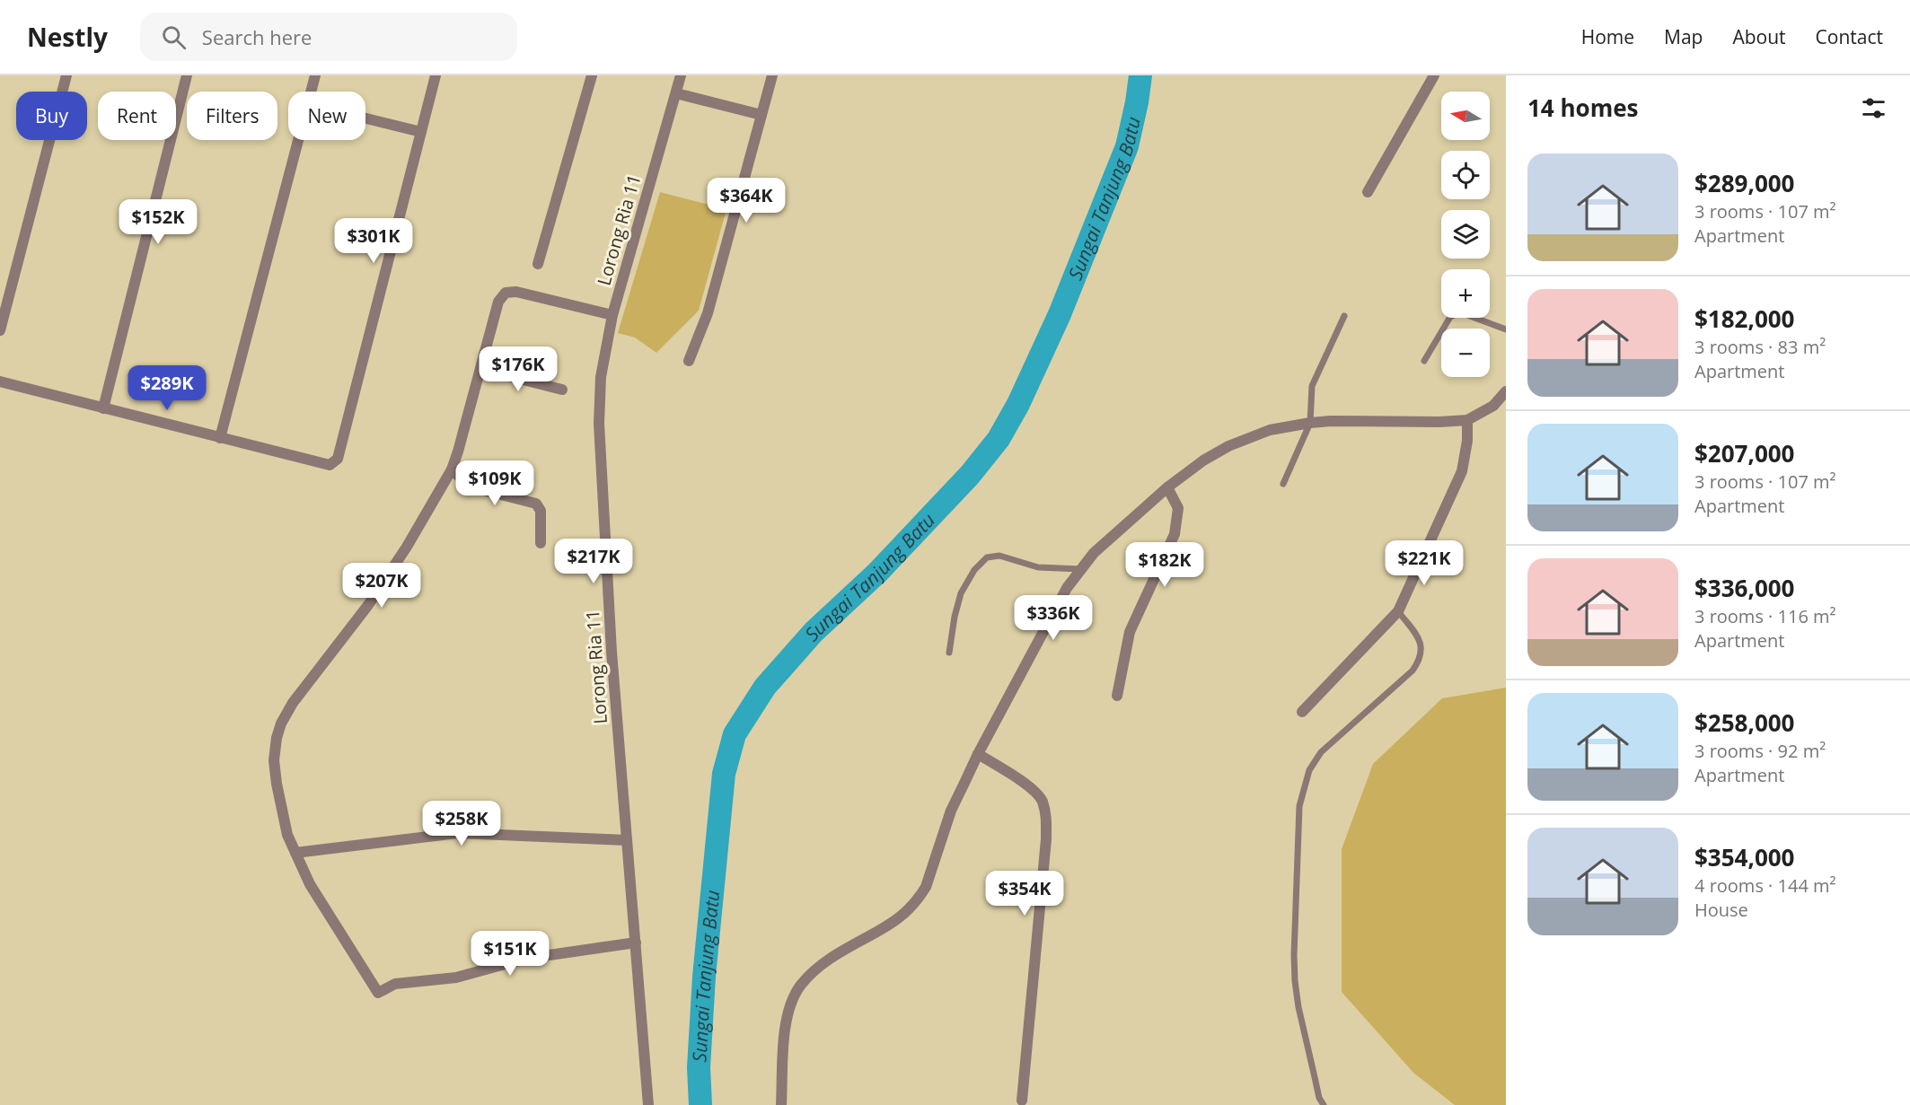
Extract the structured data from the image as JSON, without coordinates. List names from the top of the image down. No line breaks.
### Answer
{"streets":{"street":["Lorong Ria 11"]},"water":["Sungai Tanjung Batu"],"north":"left","page":{"header":"Nestly","search":"Search here","nav":["Home","Map","About","Contact"],"heading":"14 homes","map_buttons":["+","−"],"chip":["Buy","Rent","Filters","New"],"list":[{"name":"$289,000","note":"3 rooms · 107 m² · Apartment"},{"name":"$182,000","note":"3 rooms · 83 m² · Apartment"},{"name":"$207,000","note":"3 rooms · 107 m² · Apartment"},{"name":"$336,000","note":"3 rooms · 116 m² · Apartment"},{"name":"$258,000","note":"3 rooms · 92 m² · Apartment"},{"name":"$354,000","note":"4 rooms · 144 m² · House"}],"price":["$364K","$152K","$301K","$176K","$289K","$109K","$217K","$221K","$182K","$207K","$336K","$258K","$354K","$151K"]}}
